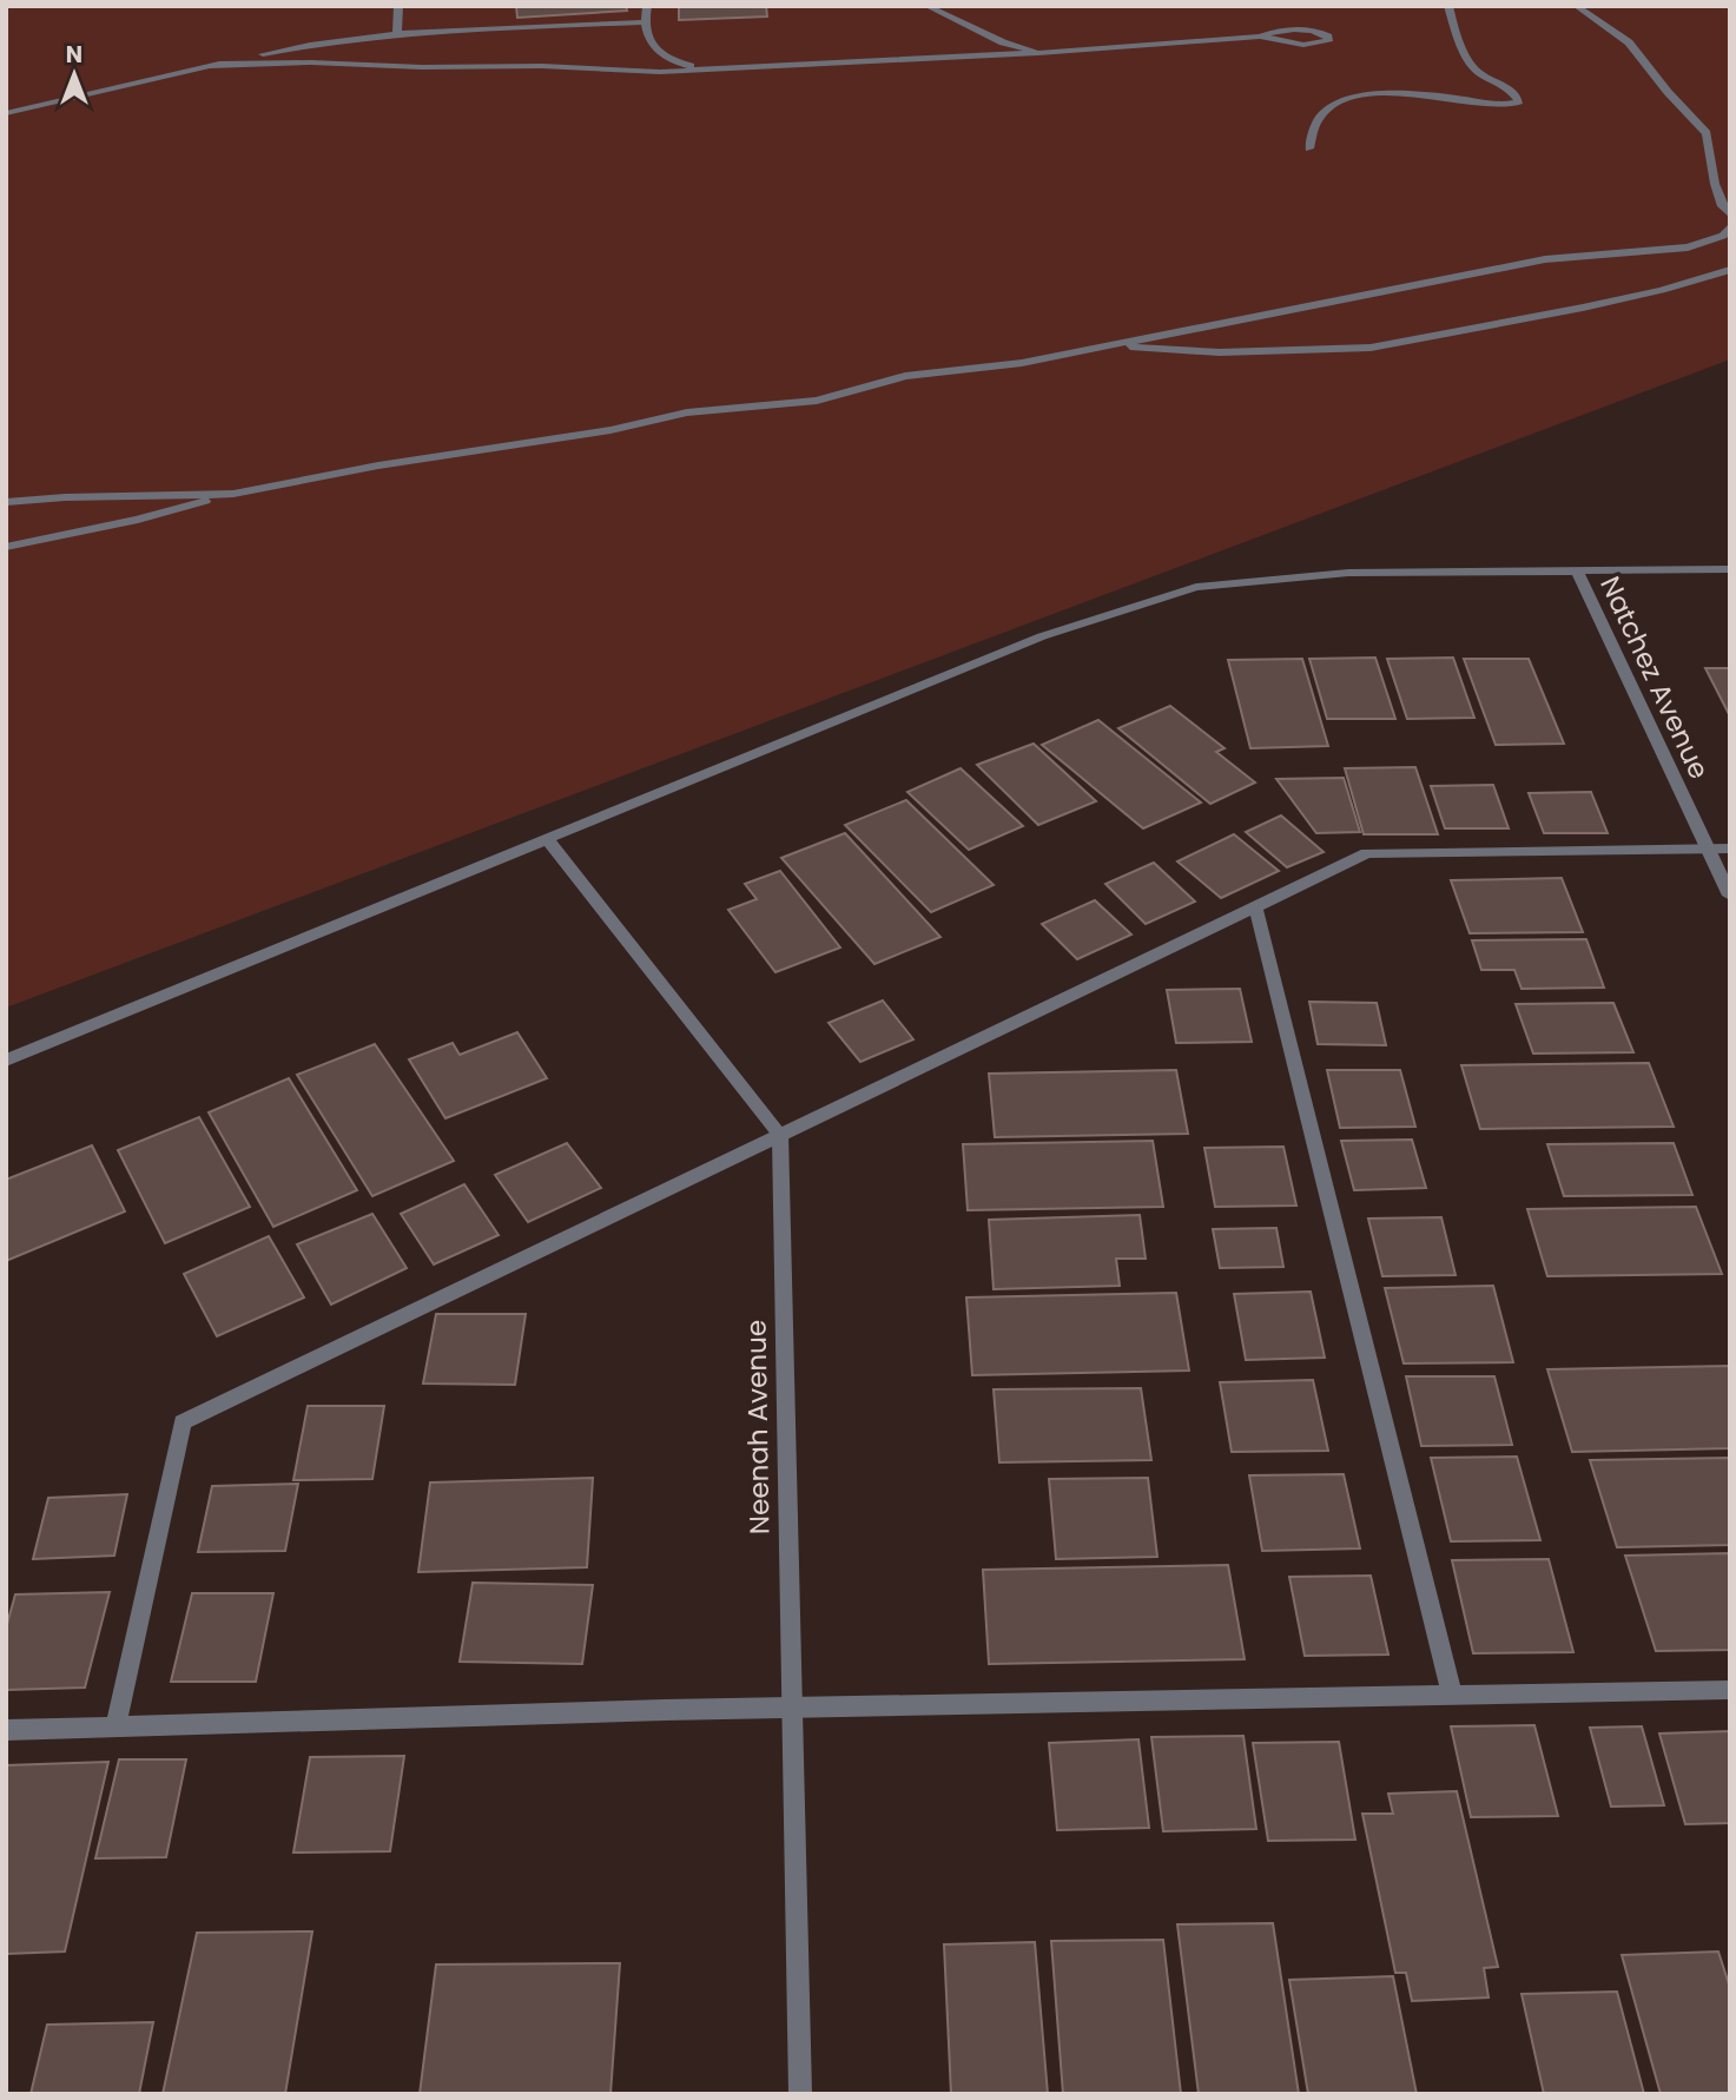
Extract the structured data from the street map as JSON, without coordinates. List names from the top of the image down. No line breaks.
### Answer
{"streets":{"street":["Natchez Avenue","Neenah Avenue"]},"north":"top"}
